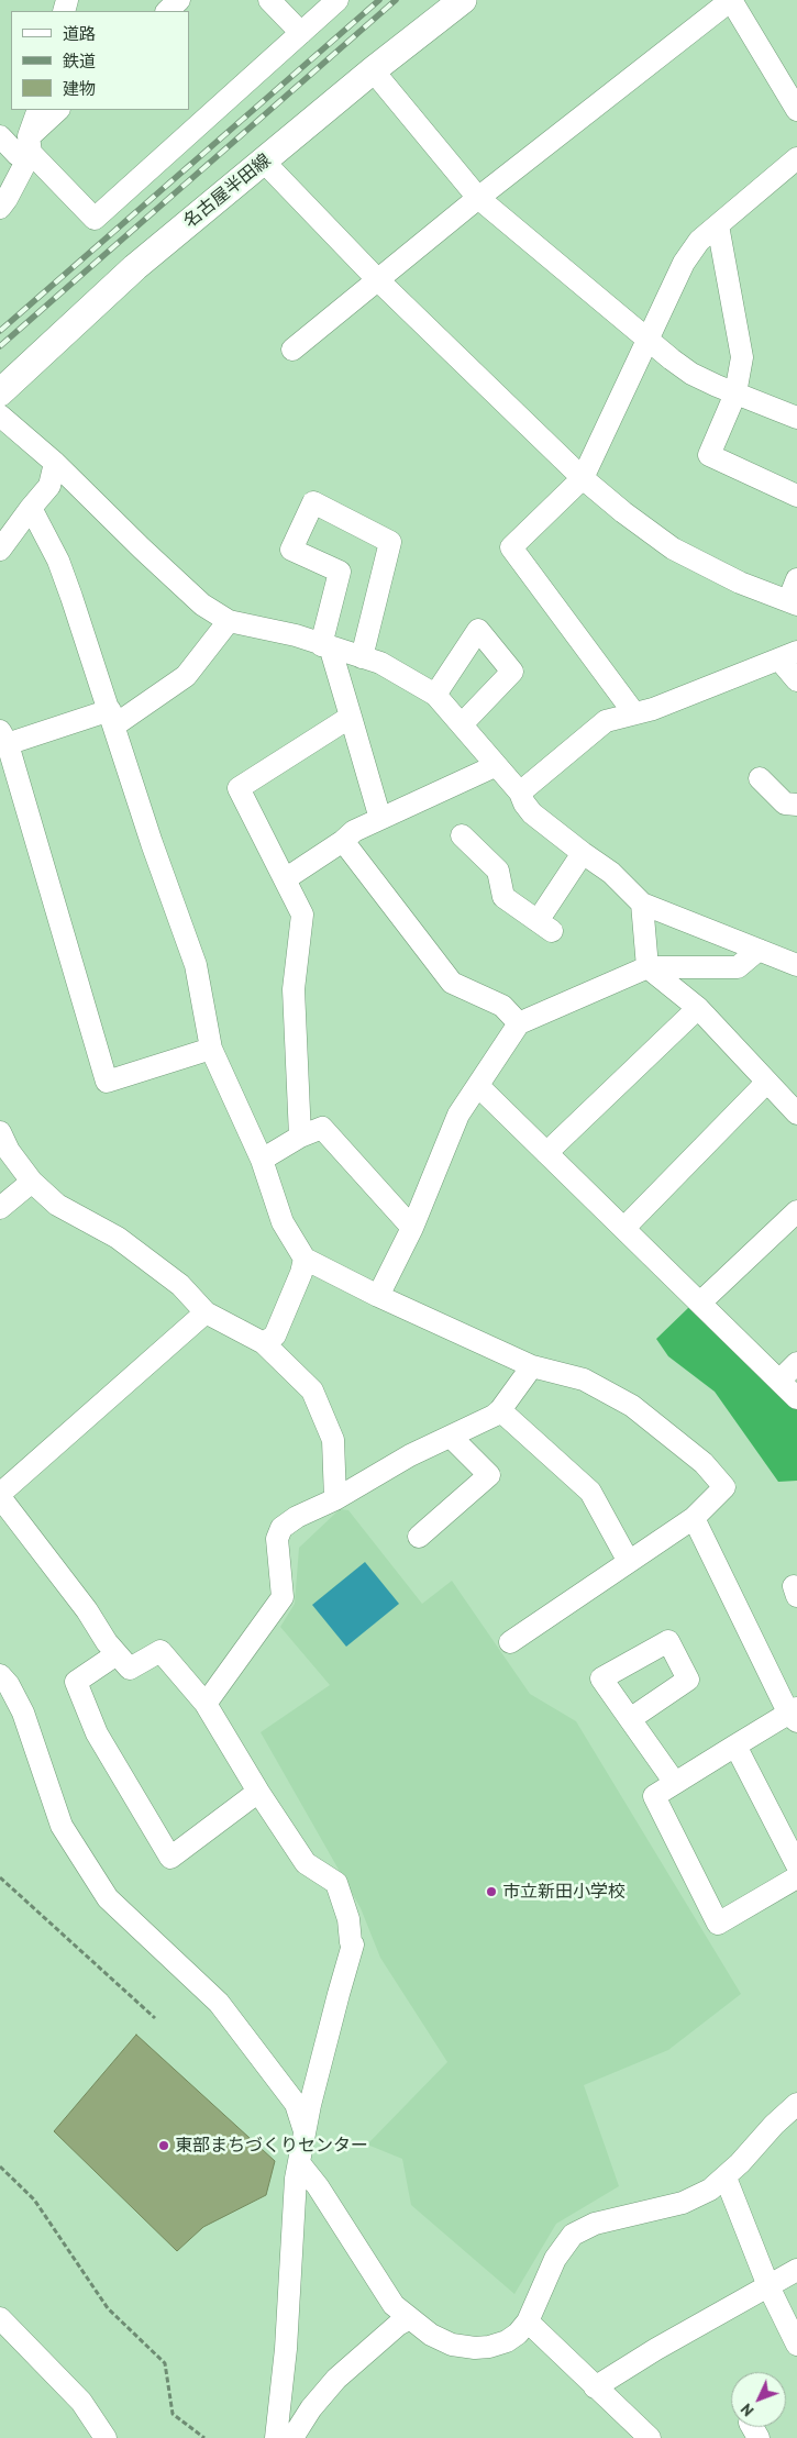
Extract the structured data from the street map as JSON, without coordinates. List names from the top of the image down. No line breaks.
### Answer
{"streets":{"main road":["名古屋半田線"]},"places":["市立新田小学校","東部まちづくりセンター"],"legend":["道路","鉄道","建物"],"north":"bottom left"}
